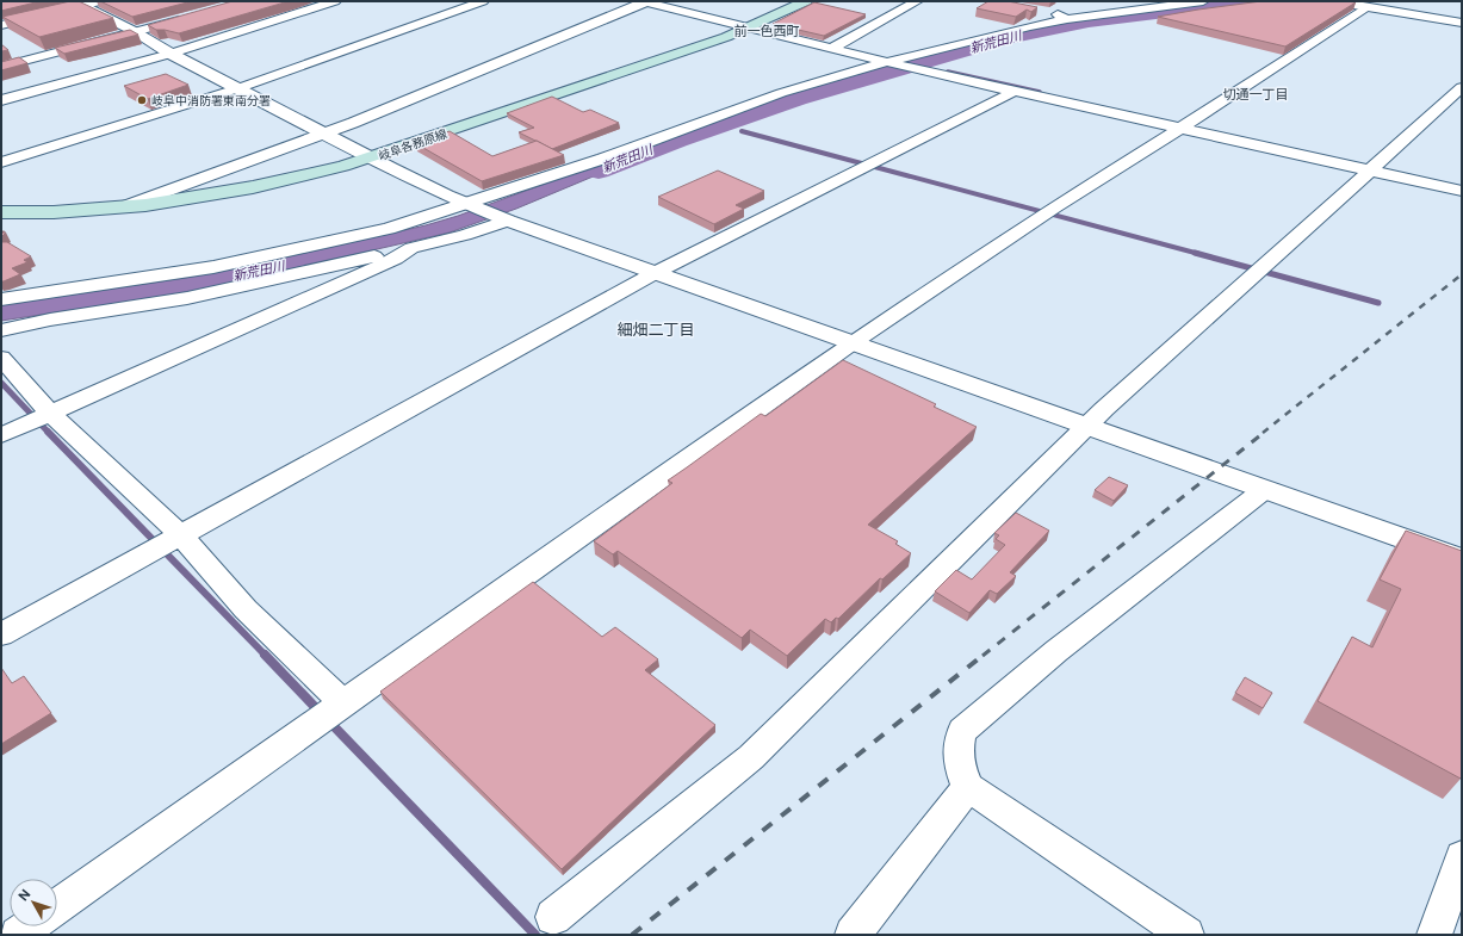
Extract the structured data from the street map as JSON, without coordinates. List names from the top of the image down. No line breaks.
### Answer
{"streets":{"main road":["岐阜各務原線"]},"districts":["前一色西町","切通一丁目","細畑二丁目"],"water":["新荒田川"],"places":["岐阜中消防署東南分署"],"north":"top left"}
